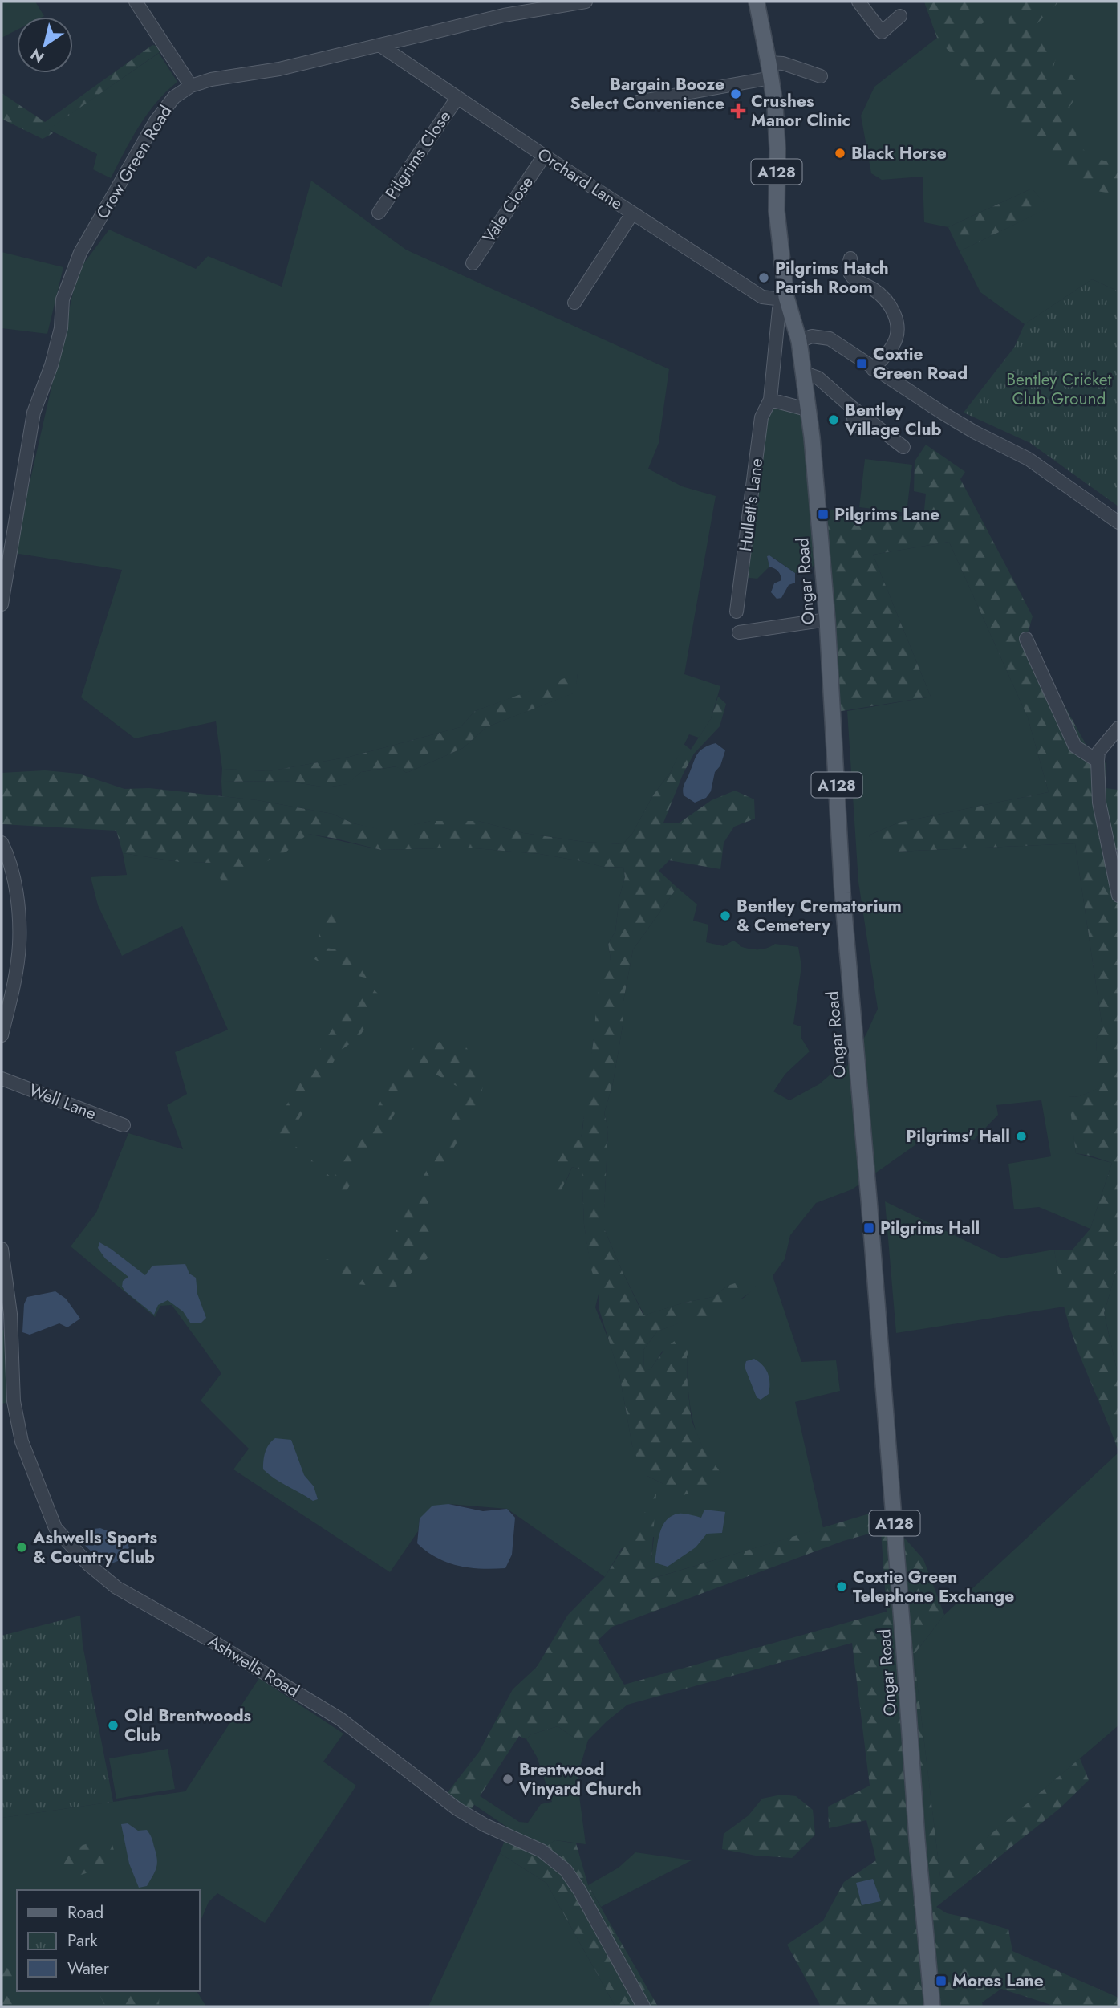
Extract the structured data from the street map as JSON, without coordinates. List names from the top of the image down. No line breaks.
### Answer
{"streets":{"main road":["A128","Ongar Road"],"street":["Pilgrims Close","Crow Green Road","Orchard Lane","Vale Close","Hullett's Lane","Well Lane","Ashwells Road"]},"crossings":[["Pilgrims Close","Orchard Lane"],["Crow Green Road","Orchard Lane"],["Orchard Lane","Vale Close"],["Orchard Lane","Hullett's Lane"],["Orchard Lane","Ongar Road"],["Hullett's Lane","Ongar Road"]],"parks":["Bentley Cricket Club Ground"],"places":{"other":["Bargain Booze Select Convenience","Black Horse","Pilgrims Hatch Parish Room","Bentley Village Club","Bentley Crematorium & Cemetery","Pilgrims' Hall","Ashwells Sports & Country Club","Coxtie Green Telephone Exchange","Old Brentwoods Club","Brentwood Vinyard Church"],"health":["Crushes Manor Clinic"],"transit":["Coxtie Green Road","Pilgrims Lane","Pilgrims Hall","Mores Lane"]},"legend":["Road","Park","Water"],"north":"bottom left"}
